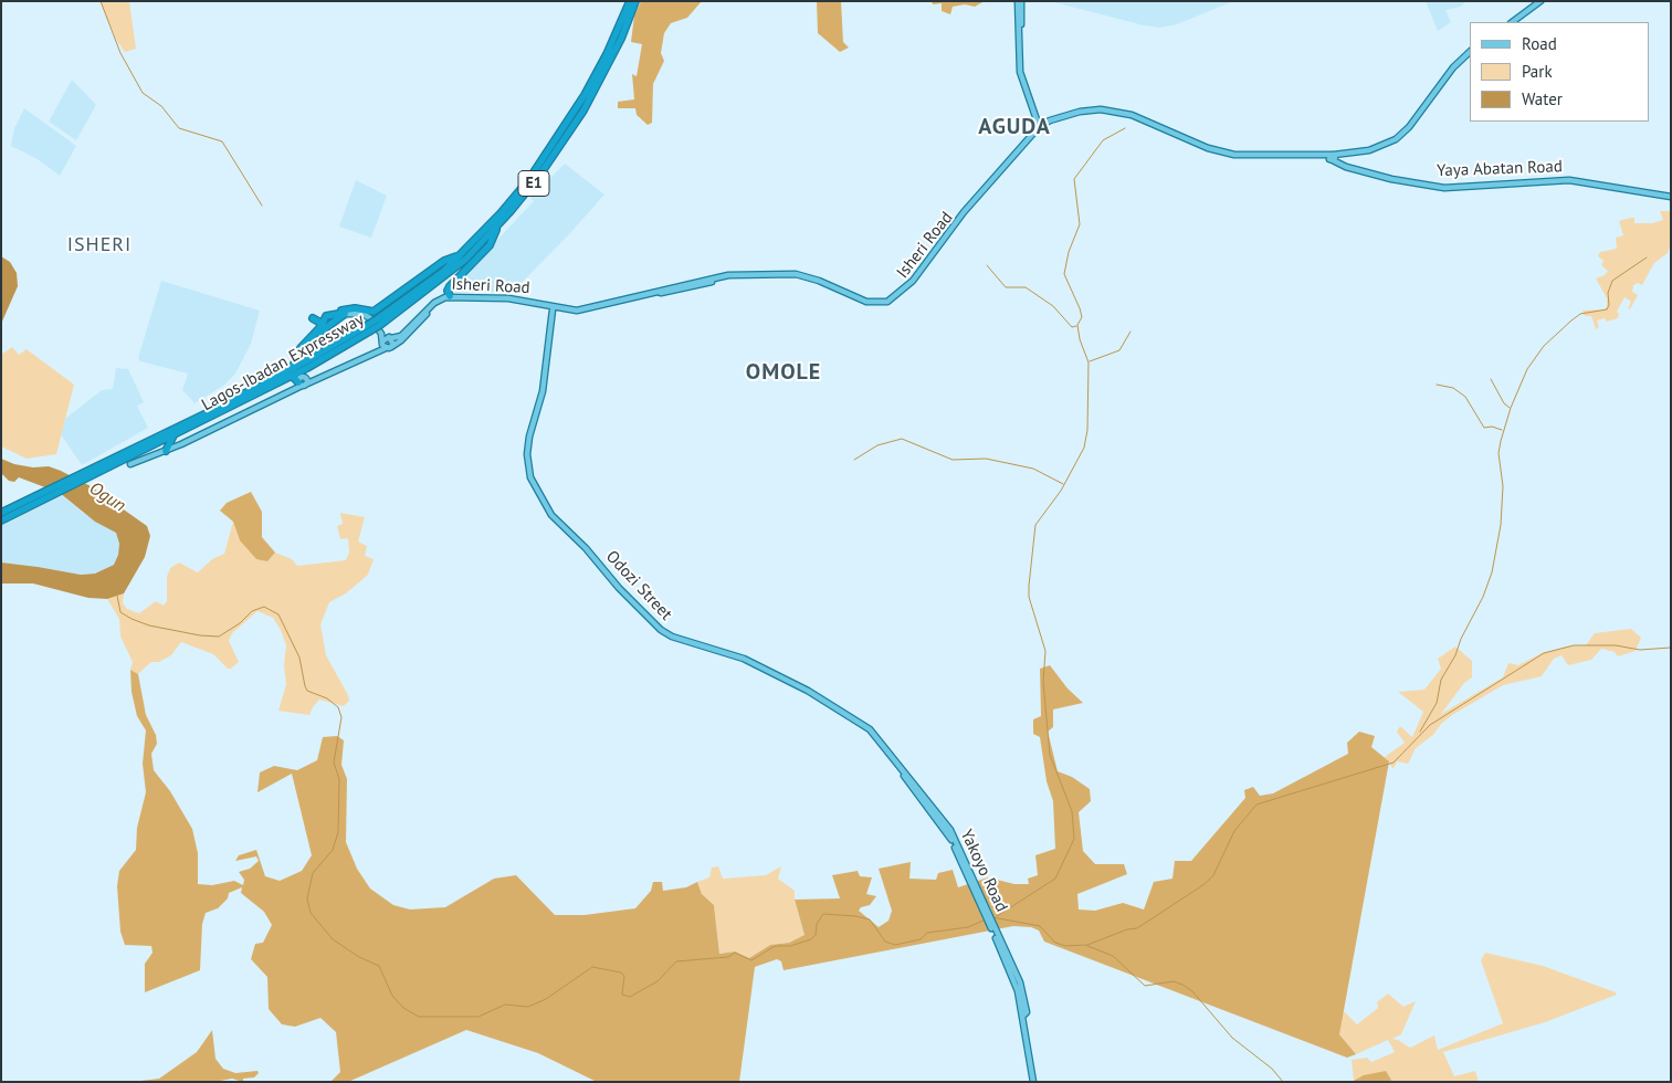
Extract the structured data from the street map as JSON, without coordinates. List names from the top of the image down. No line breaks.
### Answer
{"streets":{"highway":["E1","Lagos-Ibadan Expressway"],"main road":["Yaya Abatan Road","Isheri Road","Odozi Street","Yakoyo Road"]},"crossings":[["Yaya Abatan Road","Isheri Road"],["Isheri Road","Odozi Street"],["Odozi Street","Yakoyo Road"]],"districts":["AGUDA","ISHERI","OMOLE"],"water":["Ogun"],"legend":["Road","Park","Water"]}
